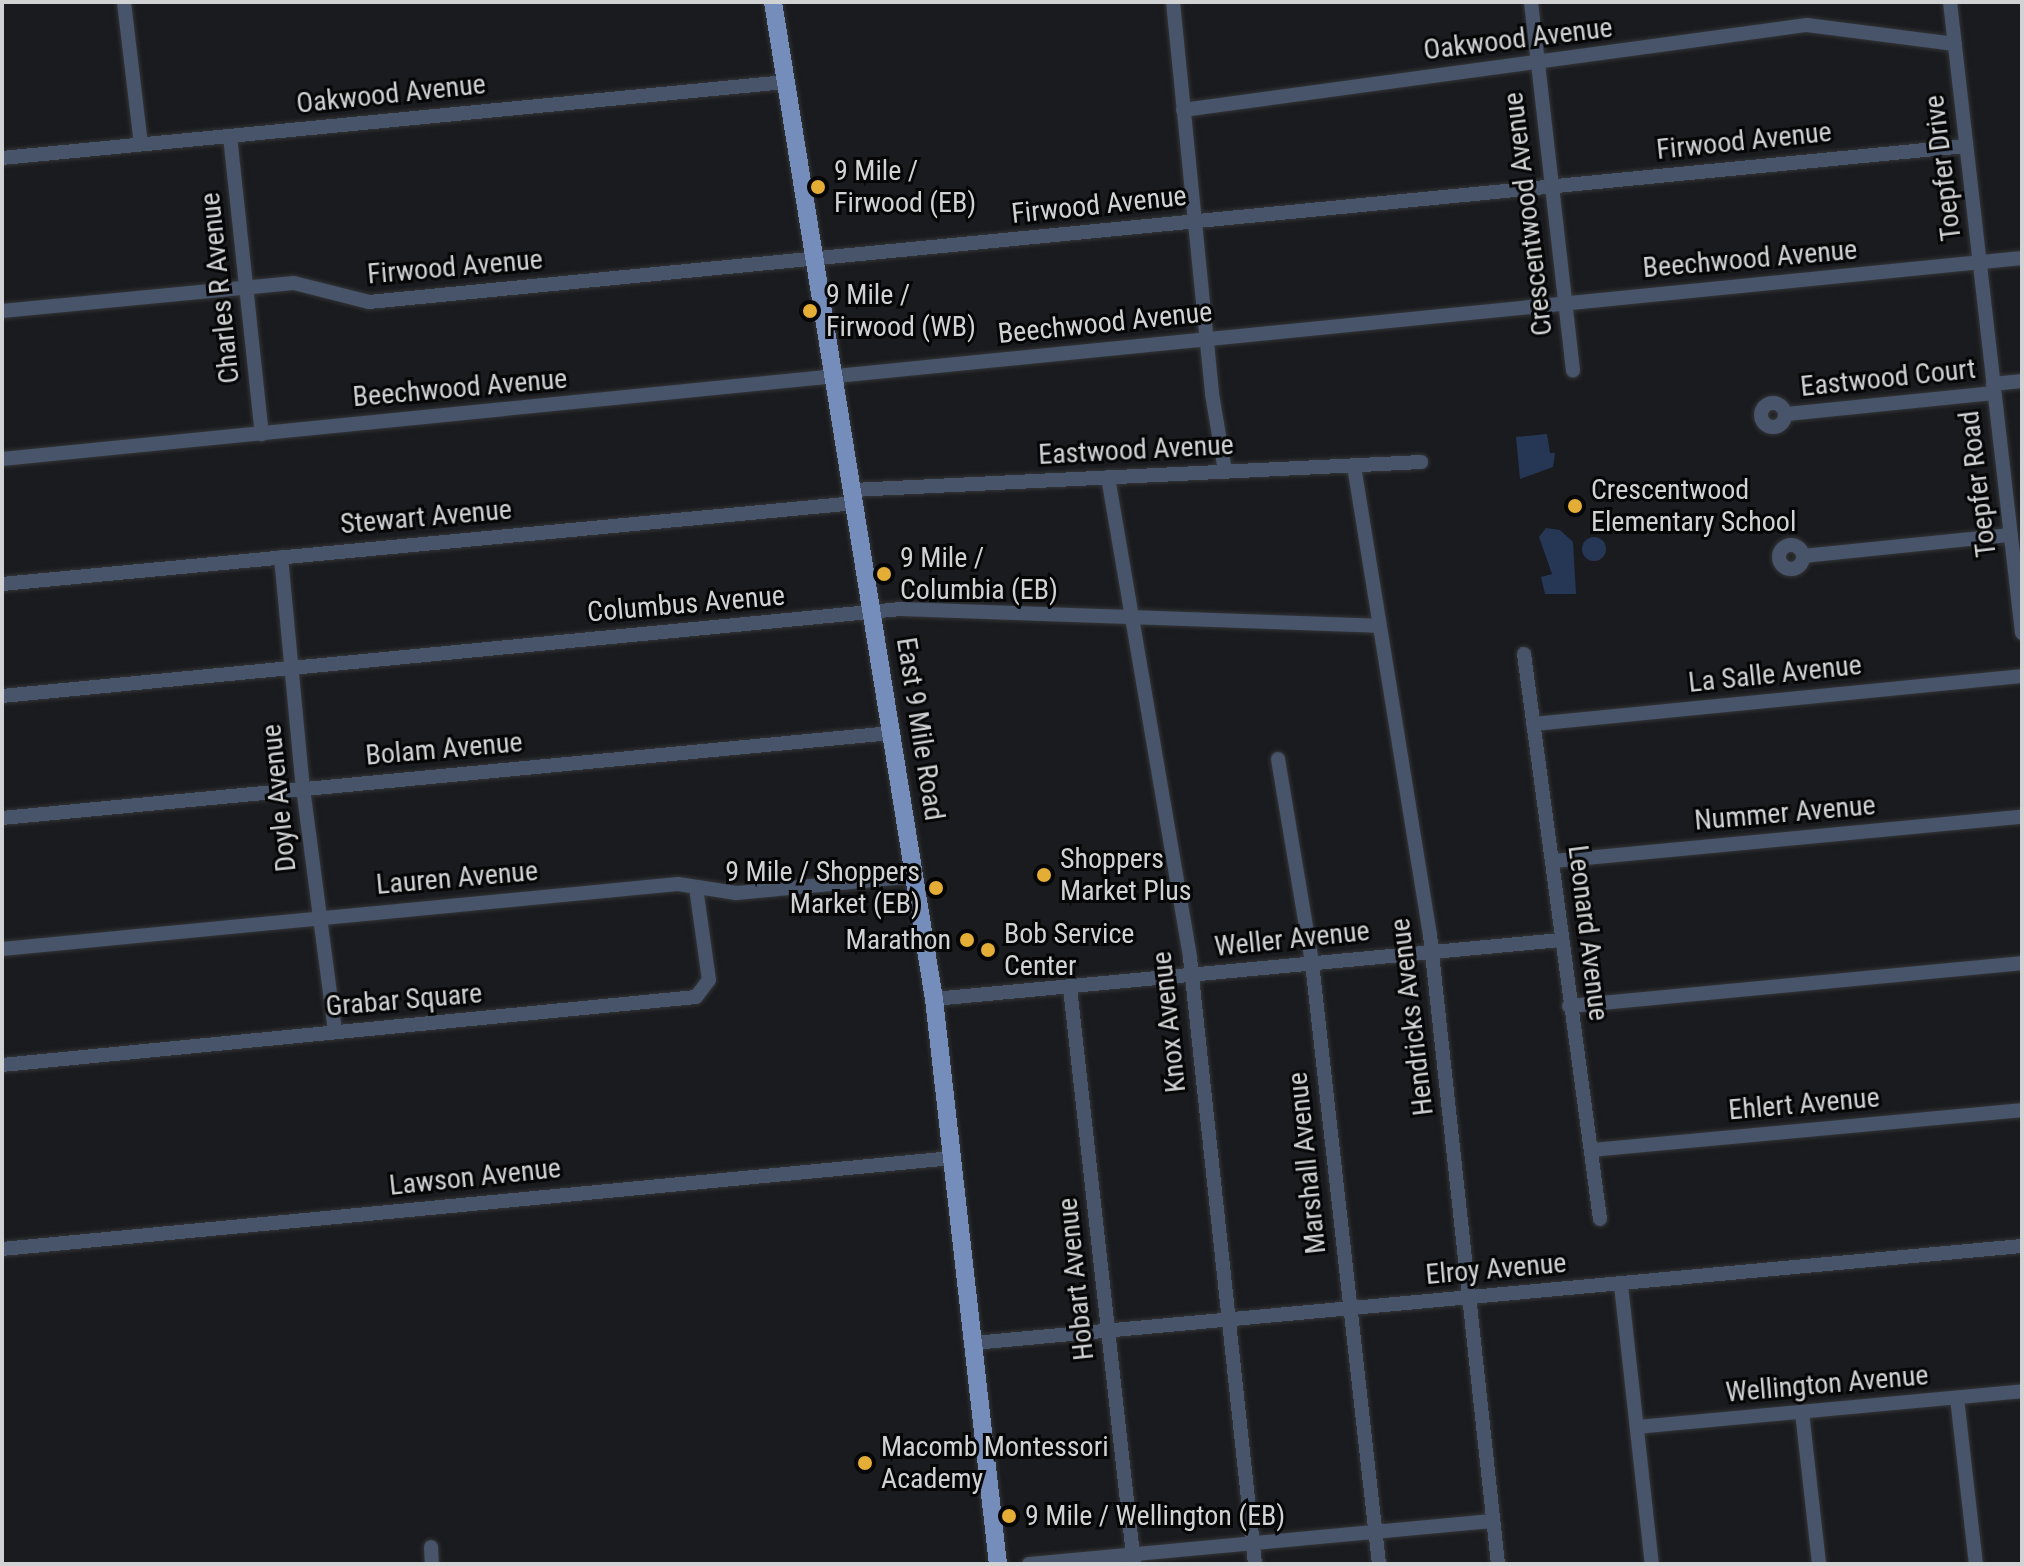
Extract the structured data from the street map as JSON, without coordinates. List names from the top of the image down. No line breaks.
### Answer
{"streets":{"main road":["East 9 Mile Road"],"street":["Oakwood Avenue","Firwood Avenue","Toepfer Drive","Crescentwood Avenue","Beechwood Avenue","Charles R Avenue","Eastwood Court","Eastwood Avenue","Toepfer Road","Stewart Avenue","Columbus Avenue","La Salle Avenue","Bolam Avenue","Doyle Avenue","Nummer Avenue","Lauren Avenue","Leonard Avenue","Weller Avenue","Grabar Square","Hendricks Avenue","Knox Avenue","Ehlert Avenue","Marshall Avenue","Lawson Avenue","Elroy Avenue","Hobart Avenue","Wellington Avenue"]},"crossings":[["Oakwood Avenue","Toepfer Drive"],["Oakwood Avenue","Crescentwood Avenue"],["Oakwood Avenue","Charles R Avenue"],["Oakwood Avenue","East 9 Mile Road"],["Firwood Avenue","Toepfer Drive"],["Firwood Avenue","Crescentwood Avenue"],["Firwood Avenue","Charles R Avenue"],["Firwood Avenue","East 9 Mile Road"],["Toepfer Drive","Beechwood Avenue"],["Toepfer Drive","Toepfer Road"],["Crescentwood Avenue","Beechwood Avenue"],["Beechwood Avenue","Charles R Avenue"],["Beechwood Avenue","East 9 Mile Road"],["Eastwood Court","Toepfer Road"],["Eastwood Avenue","Stewart Avenue"],["Eastwood Avenue","East 9 Mile Road"],["Eastwood Avenue","Hendricks Avenue"],["Eastwood Avenue","Knox Avenue"],["Stewart Avenue","East 9 Mile Road"],["Stewart Avenue","Doyle Avenue"],["Columbus Avenue","East 9 Mile Road"],["Columbus Avenue","Doyle Avenue"],["Columbus Avenue","Hendricks Avenue"],["Columbus Avenue","Knox Avenue"],["La Salle Avenue","Leonard Avenue"],["East 9 Mile Road","Bolam Avenue"],["East 9 Mile Road","Lauren Avenue"],["East 9 Mile Road","Weller Avenue"],["East 9 Mile Road","Lawson Avenue"],["East 9 Mile Road","Elroy Avenue"],["Bolam Avenue","Doyle Avenue"],["Doyle Avenue","Lauren Avenue"],["Doyle Avenue","Grabar Square"],["Nummer Avenue","Leonard Avenue"],["Lauren Avenue","Grabar Square"],["Leonard Avenue","Weller Avenue"],["Leonard Avenue","Ehlert Avenue"],["Weller Avenue","Hendricks Avenue"],["Weller Avenue","Knox Avenue"],["Weller Avenue","Marshall Avenue"],["Weller Avenue","Hobart Avenue"],["Hendricks Avenue","Elroy Avenue"],["Knox Avenue","Elroy Avenue"],["Marshall Avenue","Elroy Avenue"],["Elroy Avenue","Hobart Avenue"]],"places":["9 Mile / Firwood (EB)","9 Mile / Firwood (WB)","Crescentwood Elementary School","9 Mile / Columbia (EB)","Shoppers Market Plus","9 Mile / Shoppers Market (EB)","Marathon","Bob Service Center","Macomb Montessori Academy","9 Mile / Wellington (EB)"]}
